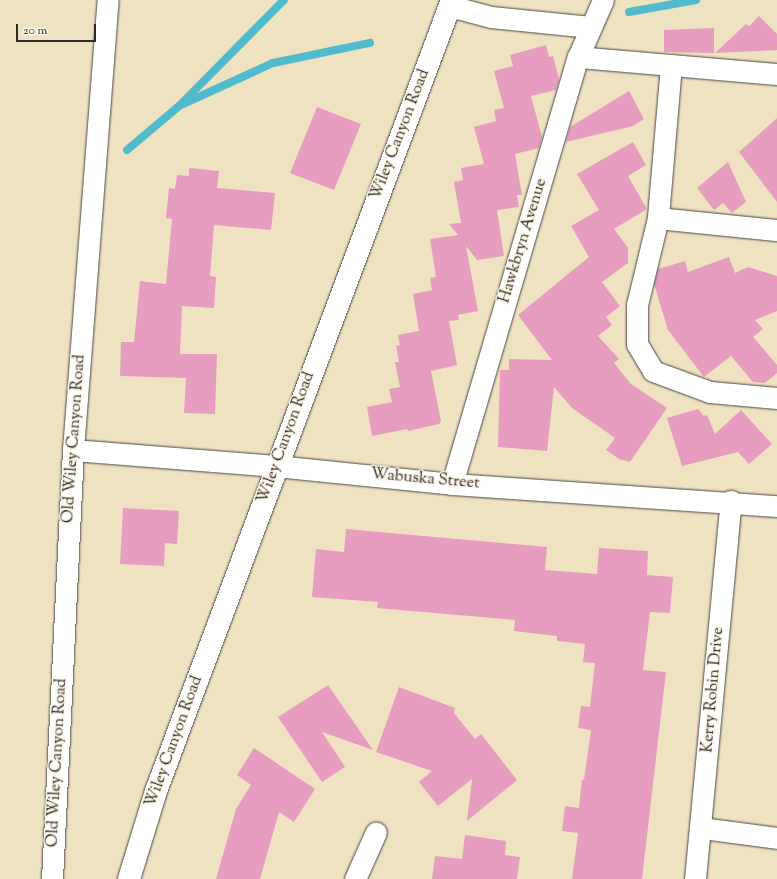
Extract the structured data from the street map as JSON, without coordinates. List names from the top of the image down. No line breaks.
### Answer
{"streets":{"street":["Wiley Canyon Road","Hawkbryn Avenue","Old Wiley Canyon Road","Wabuska Street","Kerry Robin Drive"]},"crossings":[["Wiley Canyon Road","Wabuska Street"],["Hawkbryn Avenue","Wabuska Street"],["Old Wiley Canyon Road","Wabuska Street"],["Wabuska Street","Kerry Robin Drive"]],"scale_bar":"20 m"}
